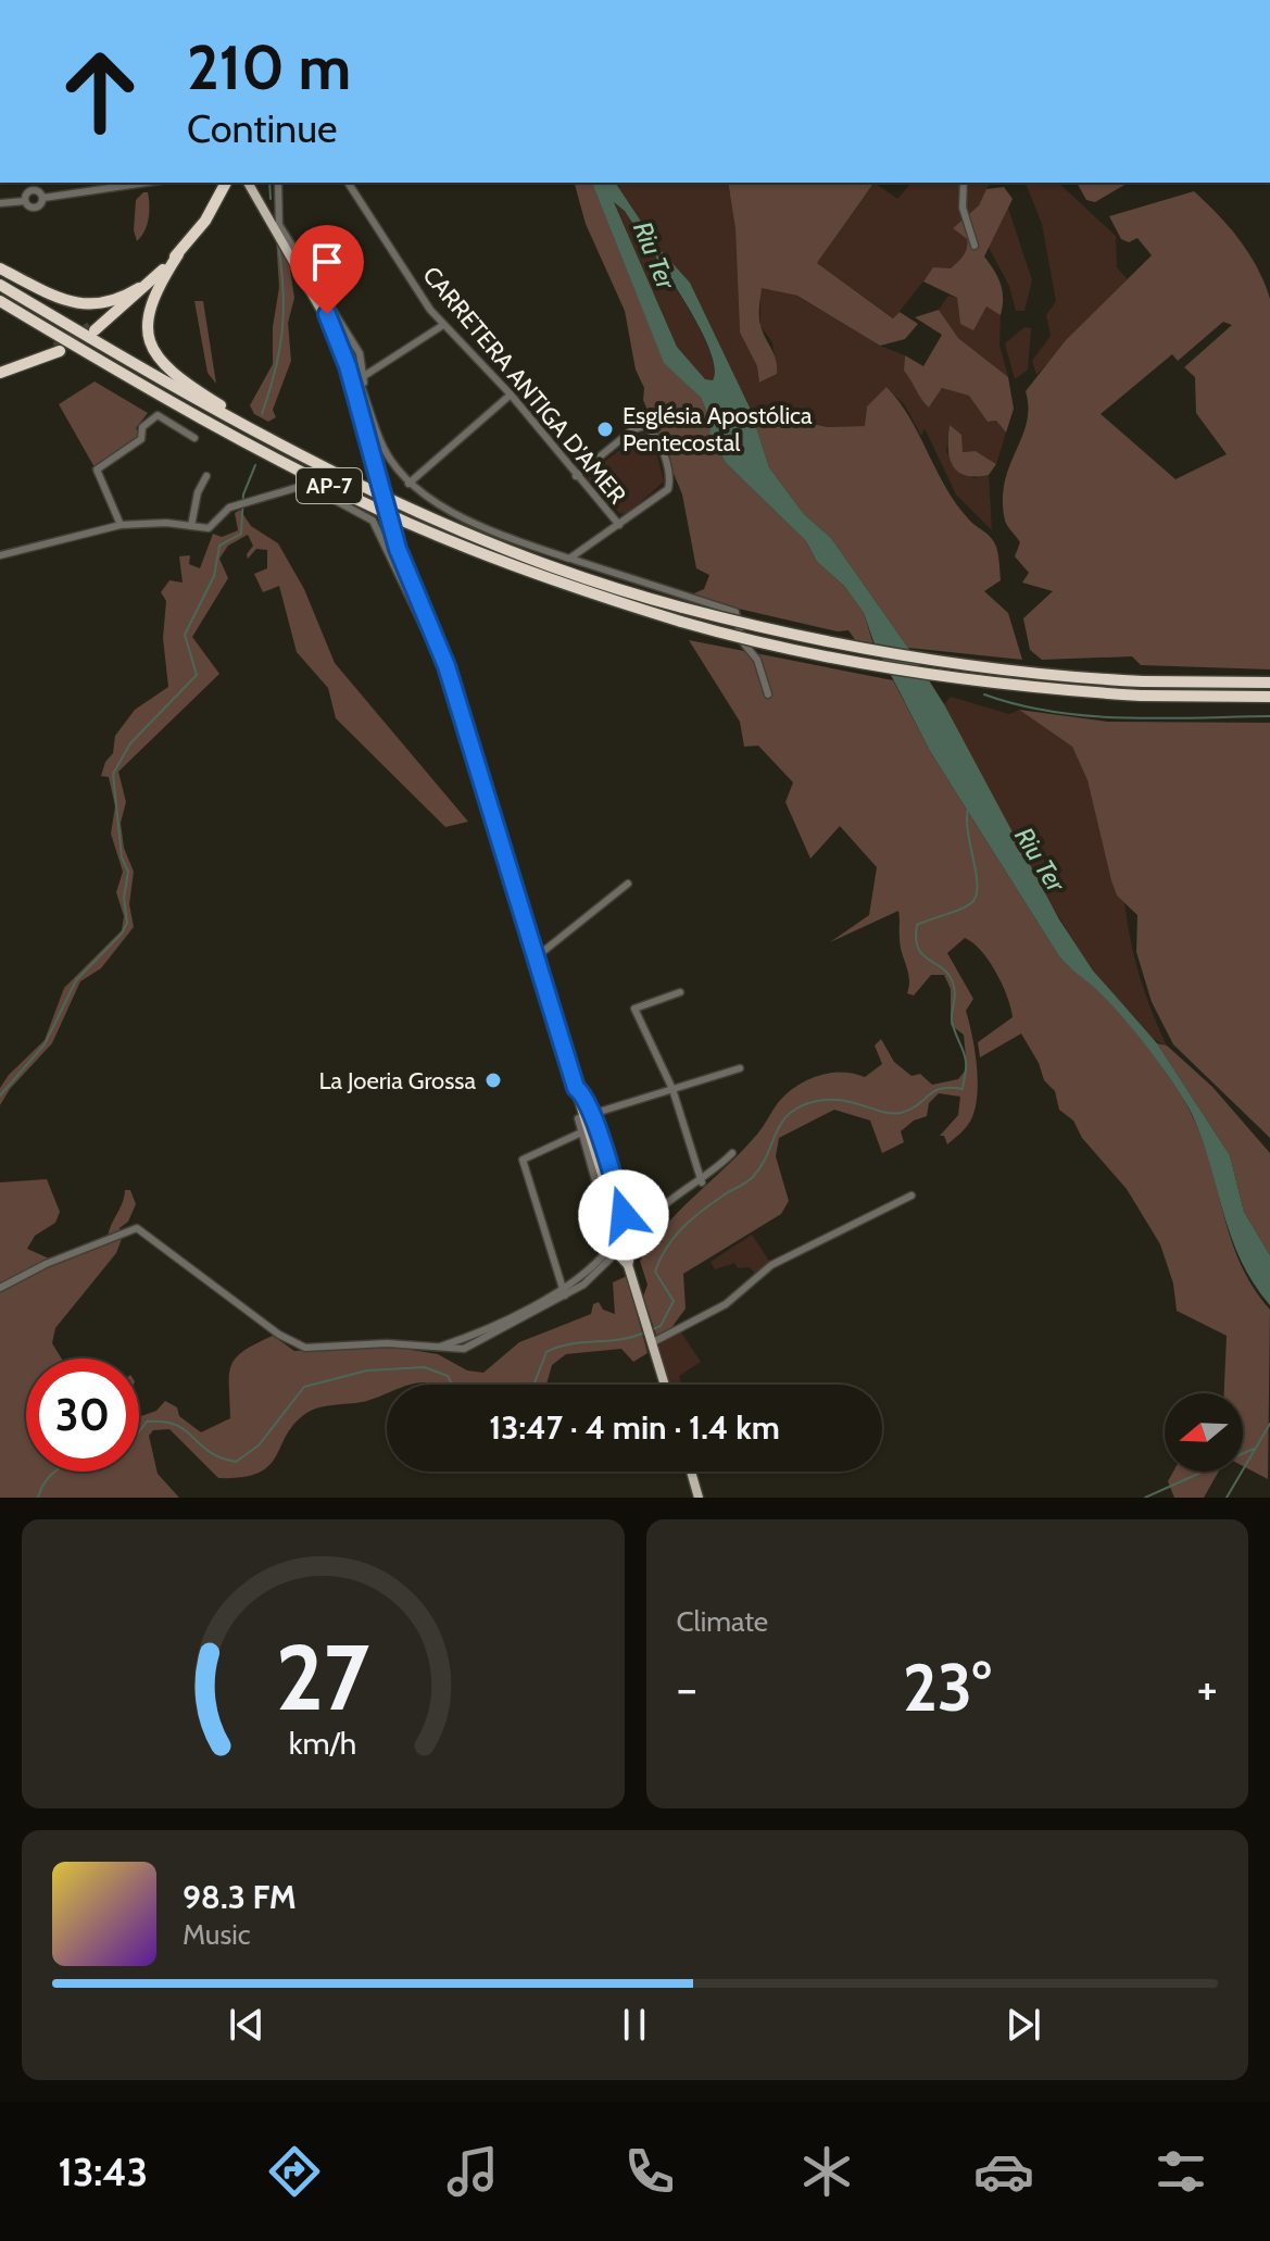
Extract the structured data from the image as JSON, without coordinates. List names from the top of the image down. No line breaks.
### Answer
{"streets":{"highway":["AP-7"],"street":["CARRETERA ANTIGA D'AMER"]},"water":["Riu Ter"],"places":["Església Apostólica Pentecostal","La Joeria Grossa"],"north":"left","page":{"turn":["210 m","Continue"],"limit":"30","trip":"13:47 · 4 min · 1.4 km","tile":"Climate","heat":["−","23°","+"],"song":["98.3 FM","Music"],"tabs":"13:43","gauge":["27","km/h"]}}
